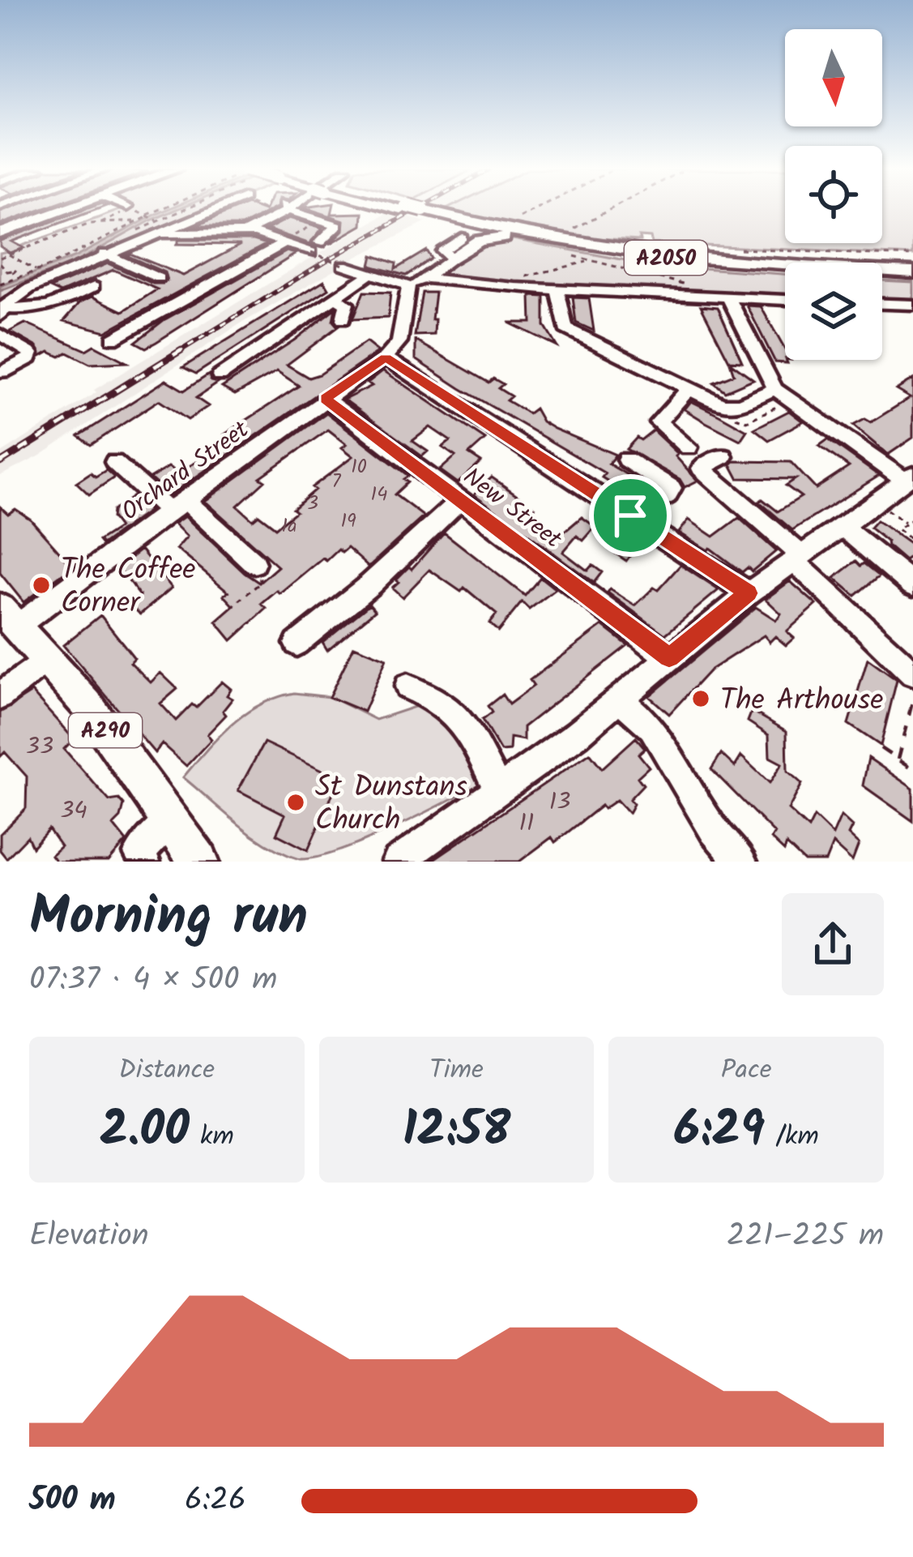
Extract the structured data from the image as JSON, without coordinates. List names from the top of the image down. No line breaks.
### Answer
{"streets":{"main road":["A2050","A290"],"street":["Orchard Street","New Street"]},"crossings":[["Orchard Street","New Street"],["Orchard Street","A290"]],"places":["The Coffee Corner","The Arthouse","St Dunstans Church"],"house_numbers":["10","7","14","3","19","1a","33","13","34","11"],"north":"bottom","page":{"heading":["Morning run","07:37 · 4 × 500 m"],"stats":[["Distance","2.00 km"],["Time","12:58"],["Pace","6:29 /km"]],"chart":["Elevation","221–225 m"],"list":[{"name":"500 m","note":"6:26"}]}}
